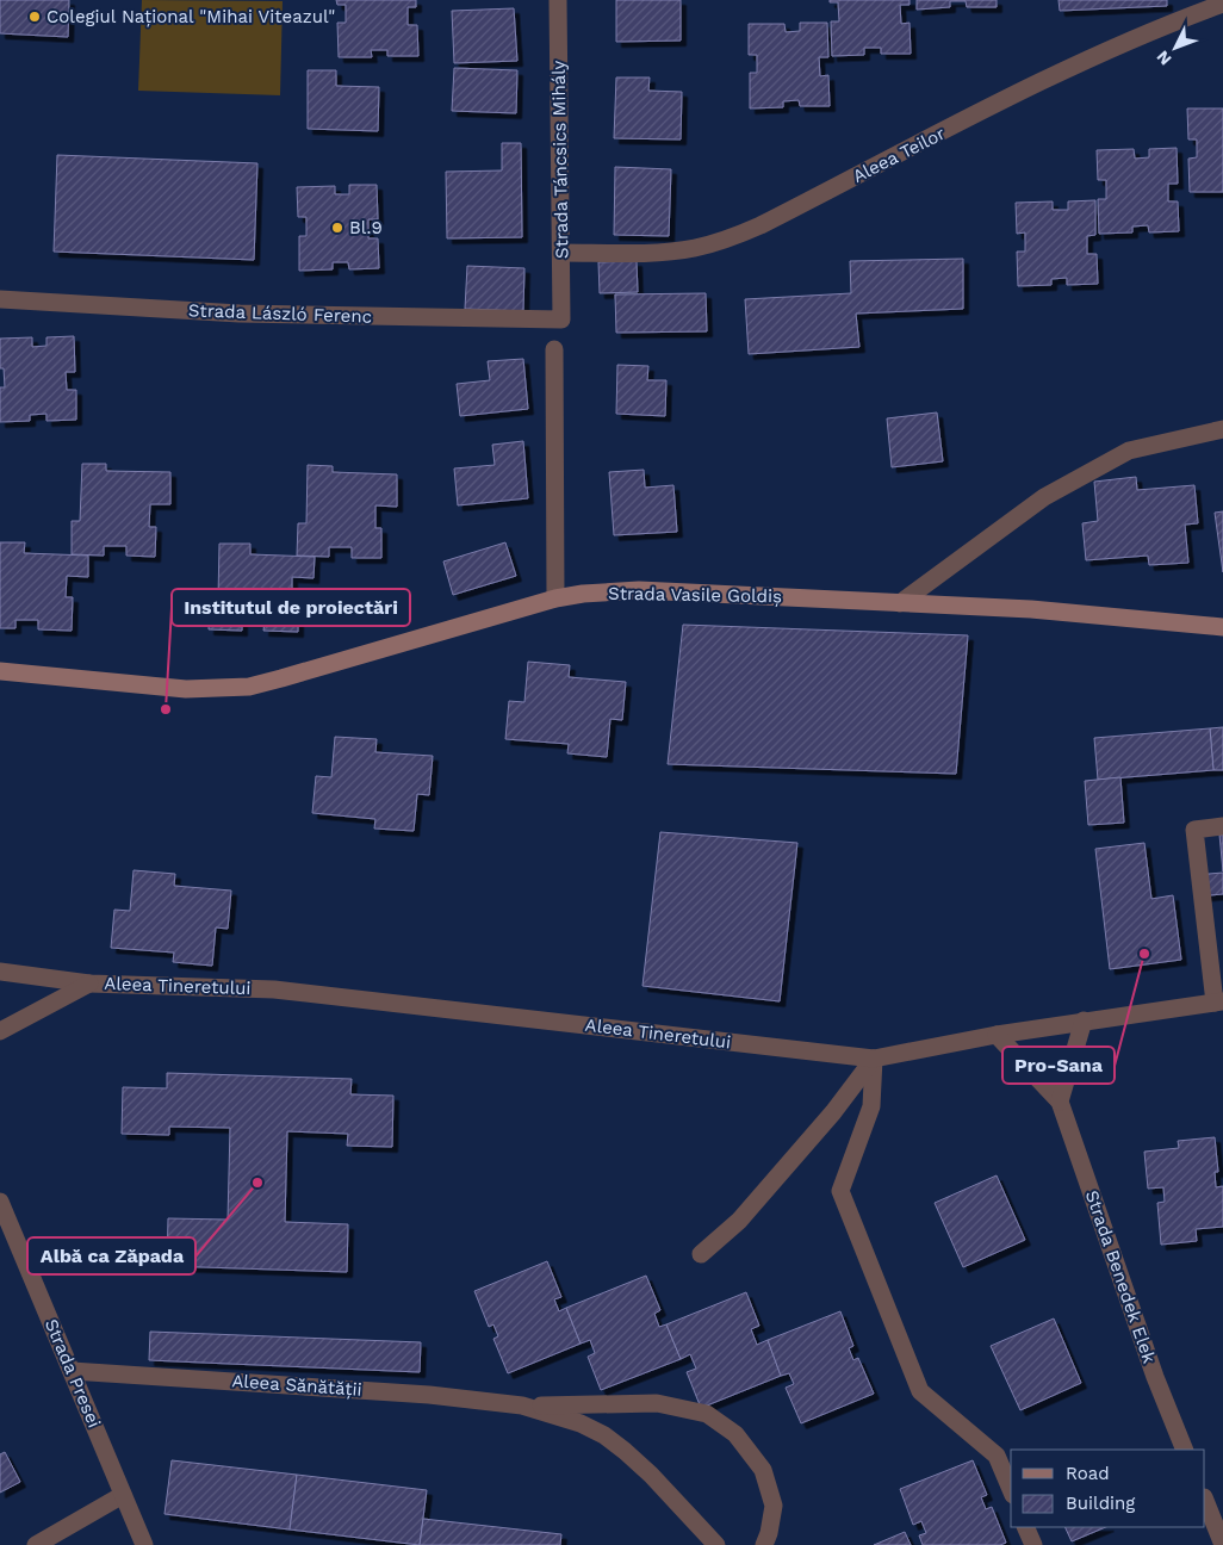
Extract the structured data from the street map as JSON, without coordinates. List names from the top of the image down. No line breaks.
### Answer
{"streets":{"street":["Aleea Teilor","Strada Táncsics Mihály","Strada László Ferenc","Strada Vasile Goldiș","Aleea Tineretului","Strada Benedek Elek","Strada Presei","Aleea Sănătății"]},"crossings":[["Aleea Teilor","Strada Táncsics Mihály"],["Strada Táncsics Mihály","Strada László Ferenc"],["Aleea Tineretului","Strada Benedek Elek"],["Strada Presei","Aleea Sănătății"]],"places":["Colegiul Național \"Mihai Viteazul\"","Bl.9","Institutul de proiectări","Pro-Sana","Albă ca Zăpada"],"legend":["Road","Building"],"north":"bottom left"}
